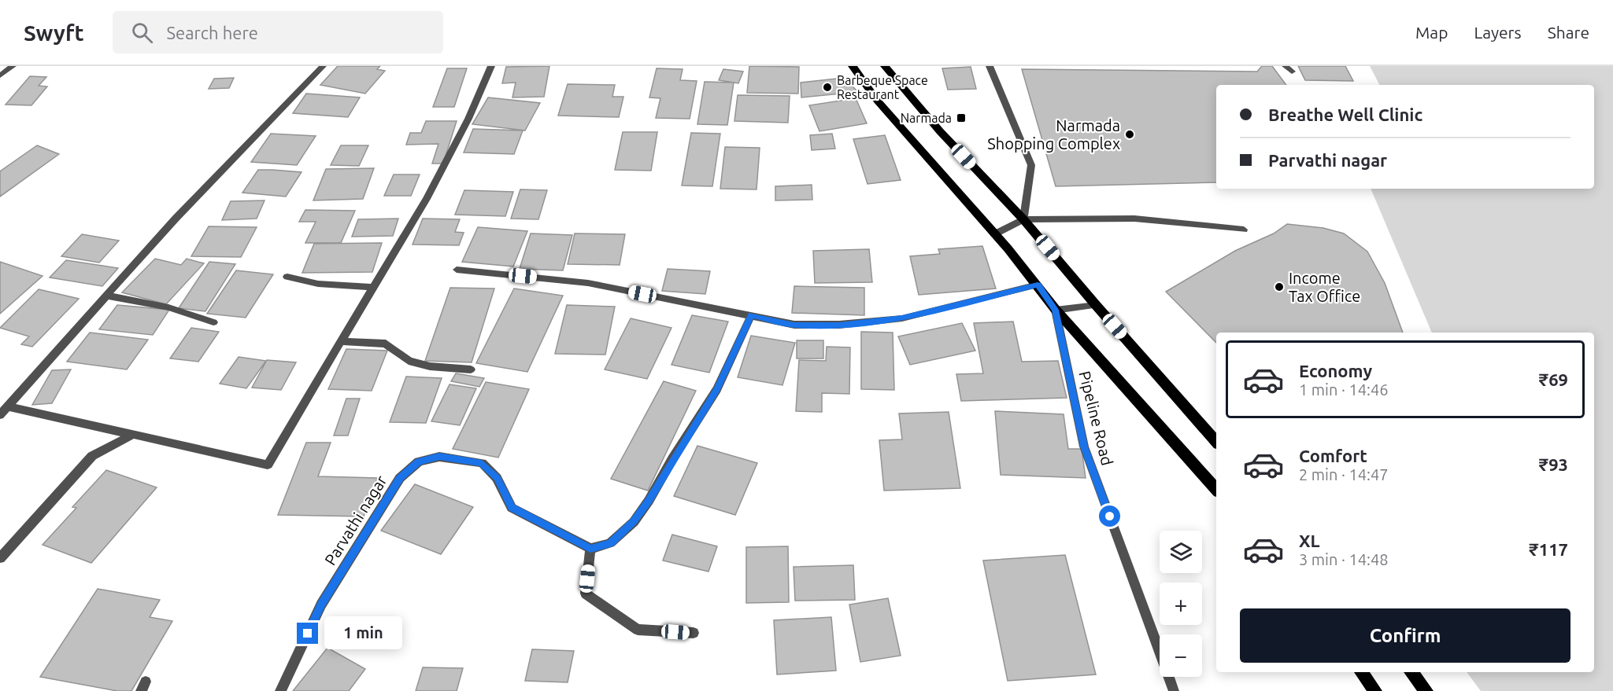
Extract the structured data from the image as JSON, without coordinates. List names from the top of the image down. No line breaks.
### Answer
{"streets":{"street":["Pipeline Road","Parvathi nagar"]},"places":{"other":["Barbeque Space Restaurant","Narmada Shopping Complex","Income Tax Office"],"transit":["Narmada"]},"page":{"header":"Swyft","search":"Search here","nav":["Map","Layers","Share"],"banner":["Breathe Well Clinic","Parvathi nagar"],"list":[{"name":"Economy","note":"1 min · 14:46","value":"₹69"},{"name":"Comfort","note":"2 min · 14:47","value":"₹93"},{"name":"XL","note":"3 min · 14:48","value":"₹117"}],"map_buttons":["+","−"],"buttons":"Confirm","bubble":"1 min"}}
